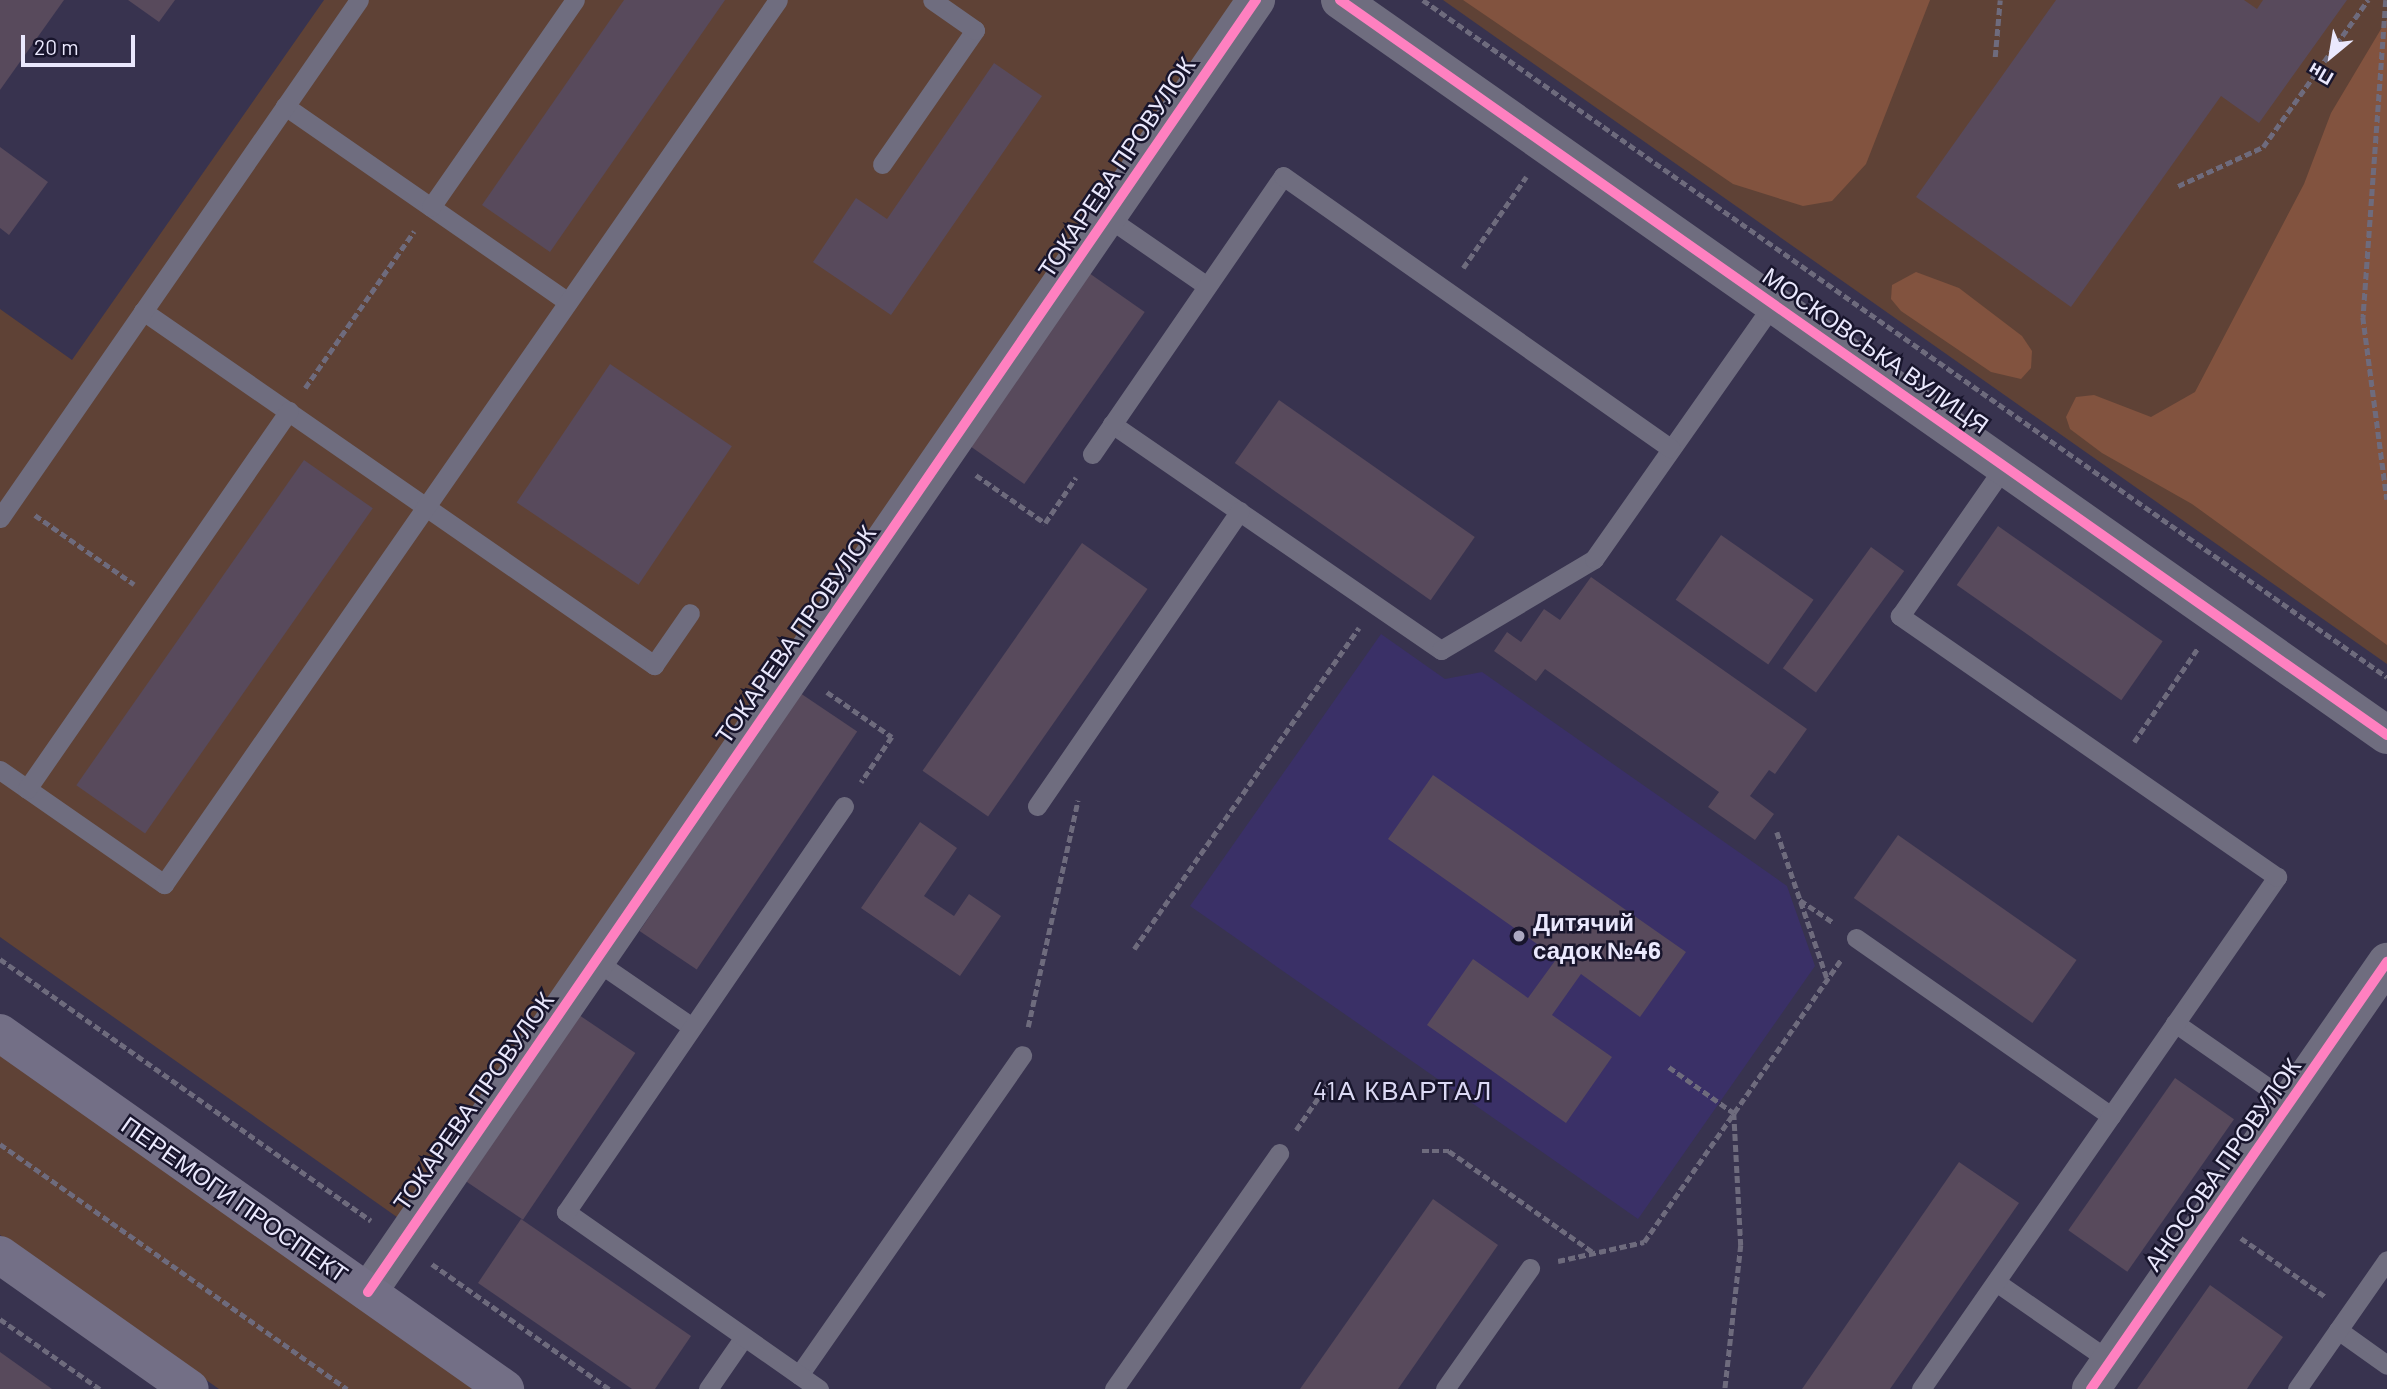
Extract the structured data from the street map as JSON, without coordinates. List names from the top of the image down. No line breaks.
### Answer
{"streets":{"main road":["ПЕРЕМОГИ ПРОСПЕКТ"],"street":["ТОКАРЕВА ПРОВУЛОК","МОСКОВСЬКА ВУЛИЦЯ","АНОСОВА ПРОВУЛОК"]},"crossings":[["ТОКАРЕВА ПРОВУЛОК","ПЕРЕМОГИ ПРОСПЕКТ"]],"districts":["41А КВАРТАЛ"],"places":["Дитячий садок №46"],"scale_bar":"20 m","north":"bottom left"}
